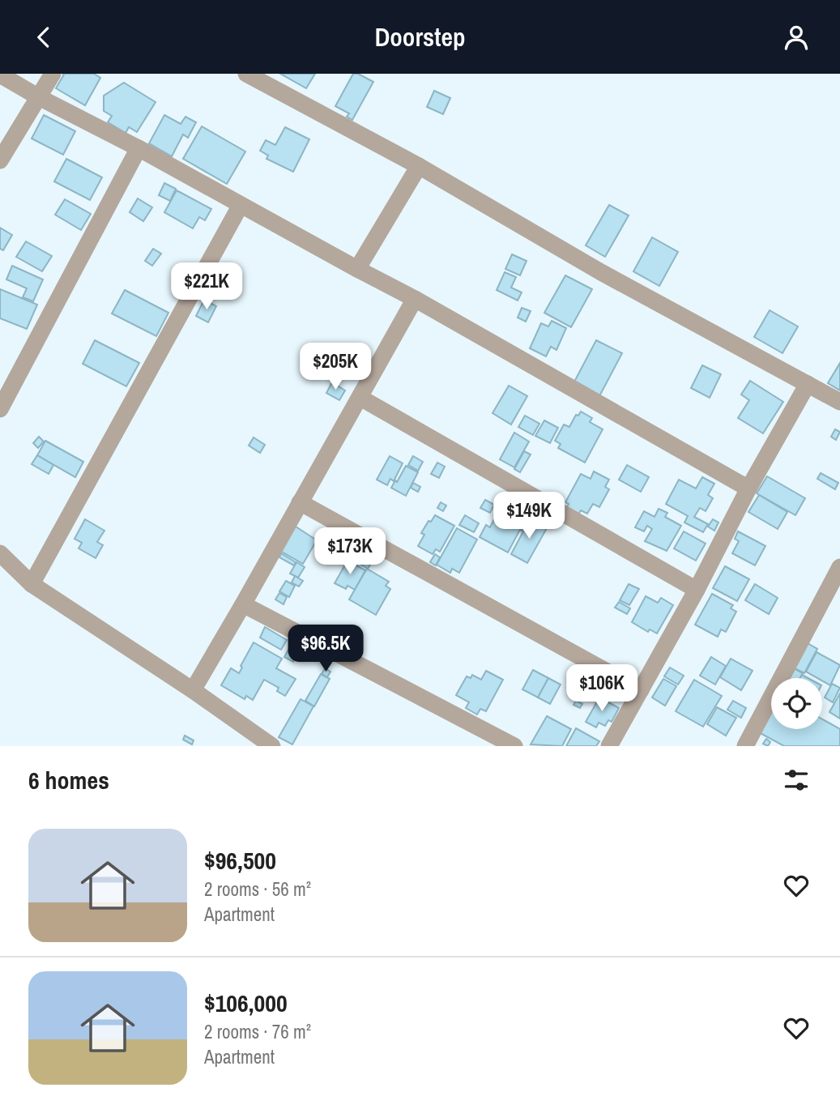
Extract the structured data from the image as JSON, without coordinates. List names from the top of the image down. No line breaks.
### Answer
{"page":{"header":"Doorstep","price":["$221K","$205K","$149K","$173K","$96.5K","$106K"],"heading":"6 homes","list":[{"name":"$96,500","note":"2 rooms · 56 m² · Apartment"},{"name":"$106,000","note":"2 rooms · 76 m² · Apartment"}]}}
